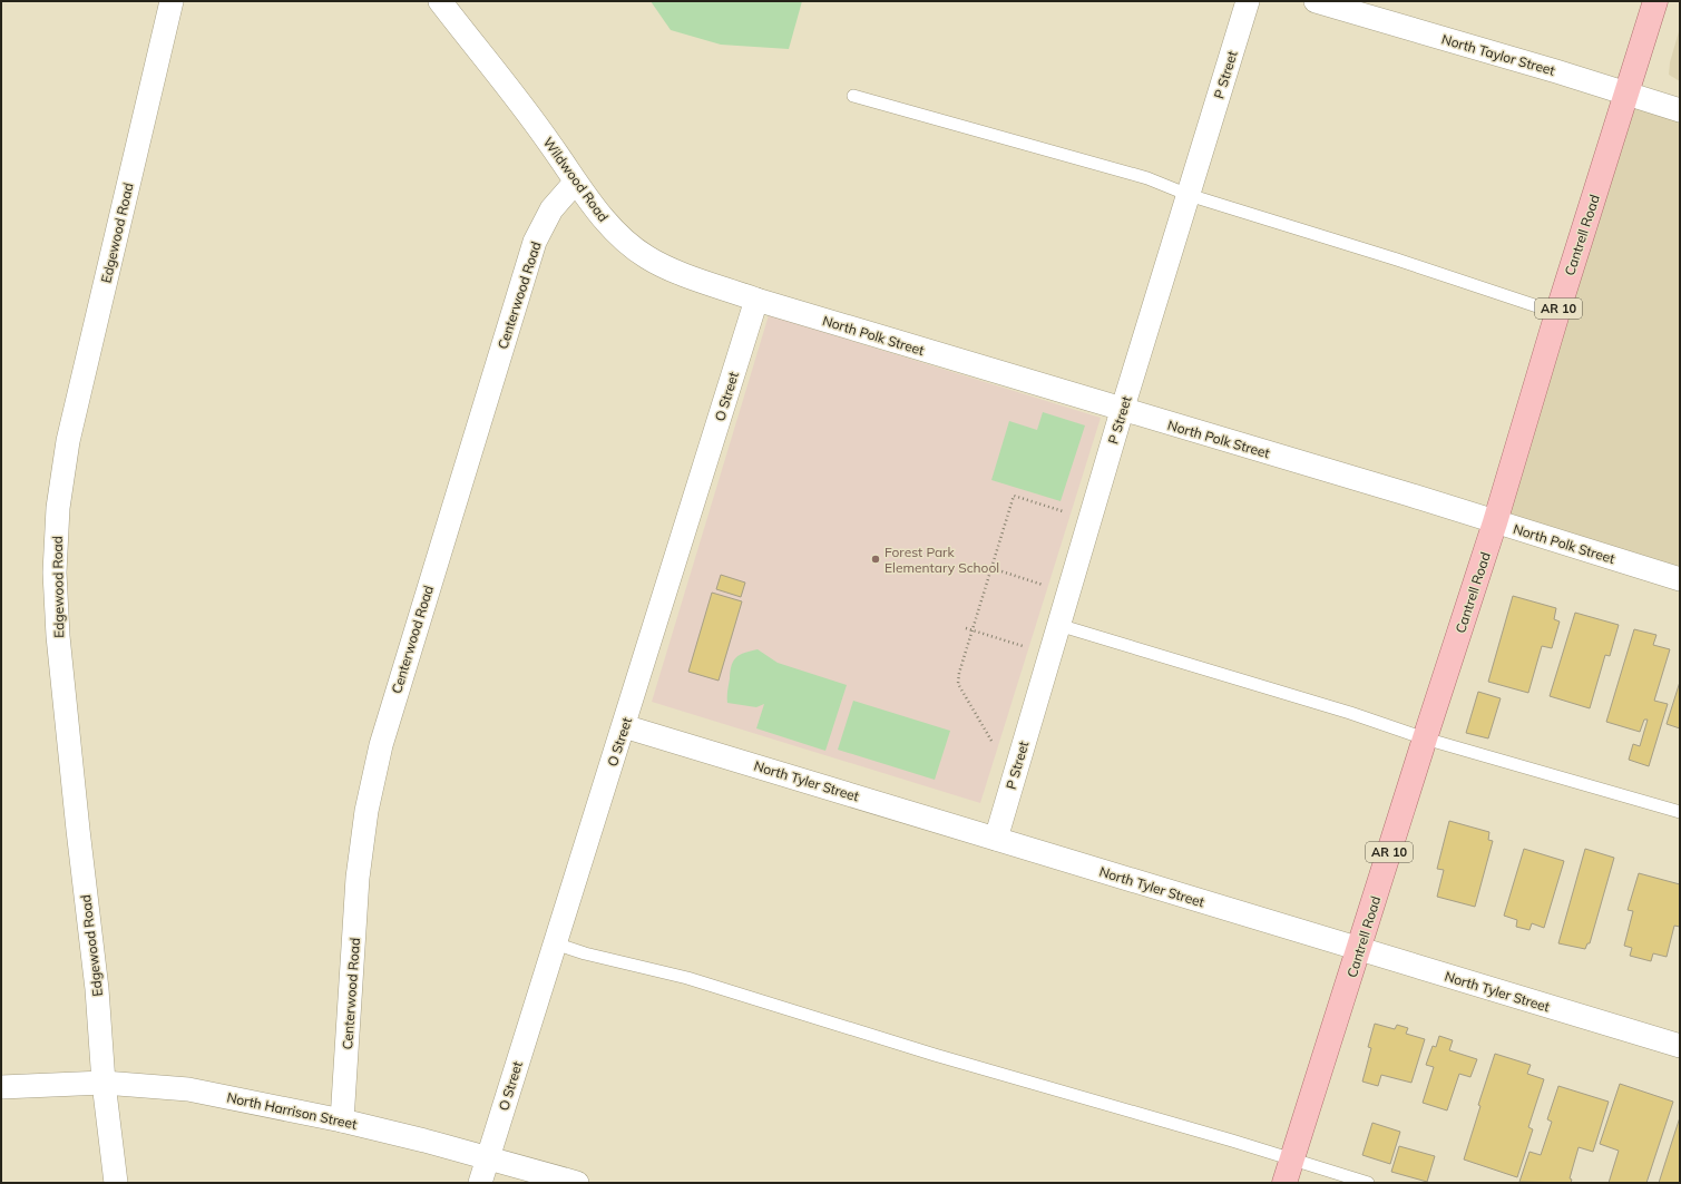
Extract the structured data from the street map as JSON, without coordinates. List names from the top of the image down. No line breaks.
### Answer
{"streets":{"main road":["Cantrell Road","AR 10"],"street":["North Taylor Street","P Street","Wildwood Road","Edgewood Road","Centerwood Road","North Polk Street","O Street","North Tyler Street","North Harrison Street"]},"crossings":[["North Taylor Street","Cantrell Road"],["P Street","North Polk Street"],["P Street","North Tyler Street"],["Wildwood Road","Centerwood Road"],["Wildwood Road","North Polk Street"],["Wildwood Road","O Street"],["Edgewood Road","North Harrison Street"],["Cantrell Road","North Polk Street"],["Cantrell Road","North Tyler Street"],["Centerwood Road","North Harrison Street"],["North Polk Street","O Street"],["O Street","North Tyler Street"],["O Street","North Harrison Street"]],"places":["Forest Park Elementary School"]}
